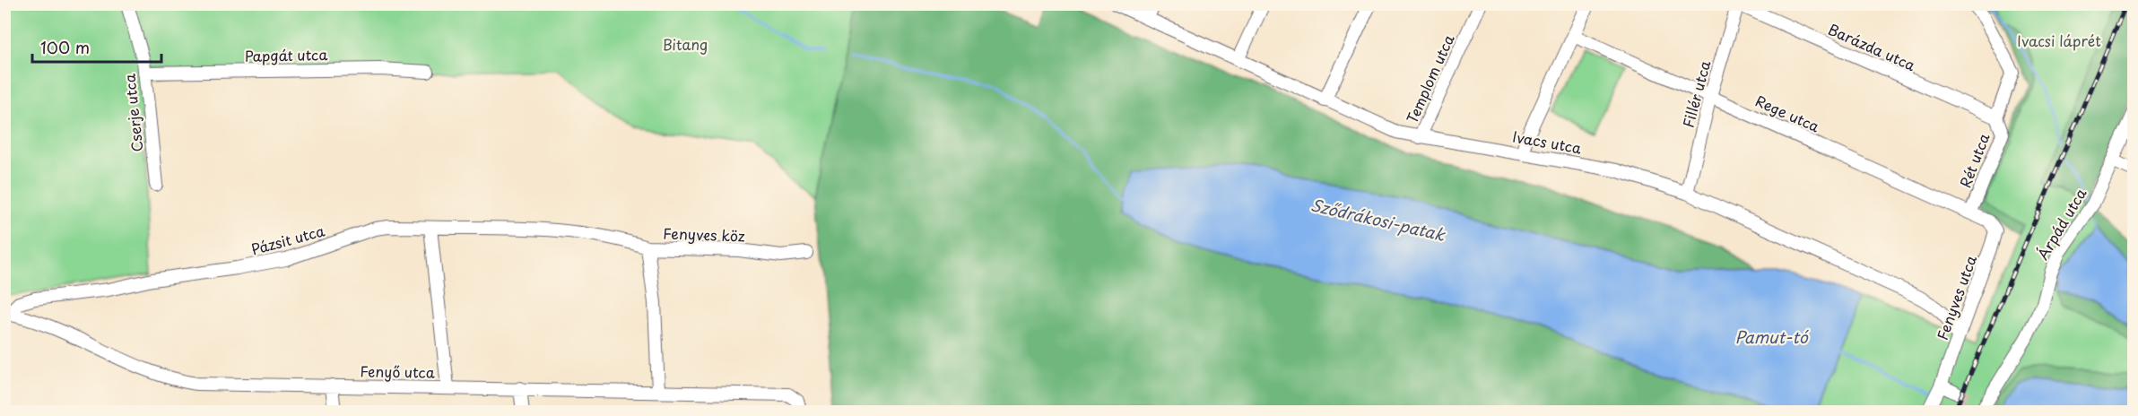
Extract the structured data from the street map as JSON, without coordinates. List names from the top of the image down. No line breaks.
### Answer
{"streets":{"street":["Barázda utca","Papgát utca","Templom utca","Fillér utca","Cserje utca","Rege utca","Ivacs utca","Rét utca","Árpád utca","Fenyves köz","Pázsit utca","Fenyves utca","Fenyő utca"]},"crossings":[["Barázda utca","Fillér utca"],["Barázda utca","Rét utca"],["Papgát utca","Cserje utca"],["Templom utca","Ivacs utca"],["Fillér utca","Rege utca"],["Fillér utca","Ivacs utca"],["Rege utca","Rét utca"],["Rege utca","Fenyves utca"],["Ivacs utca","Fenyves utca"],["Fenyves köz","Pázsit utca"],["Fenyves köz","Fenyő utca"],["Pázsit utca","Fenyő utca"]],"water":["Sződrákosi-patak","Pamut-tó"],"parks":["Ivacsi láprét","Bitang"],"scale_bar":"100 m"}
